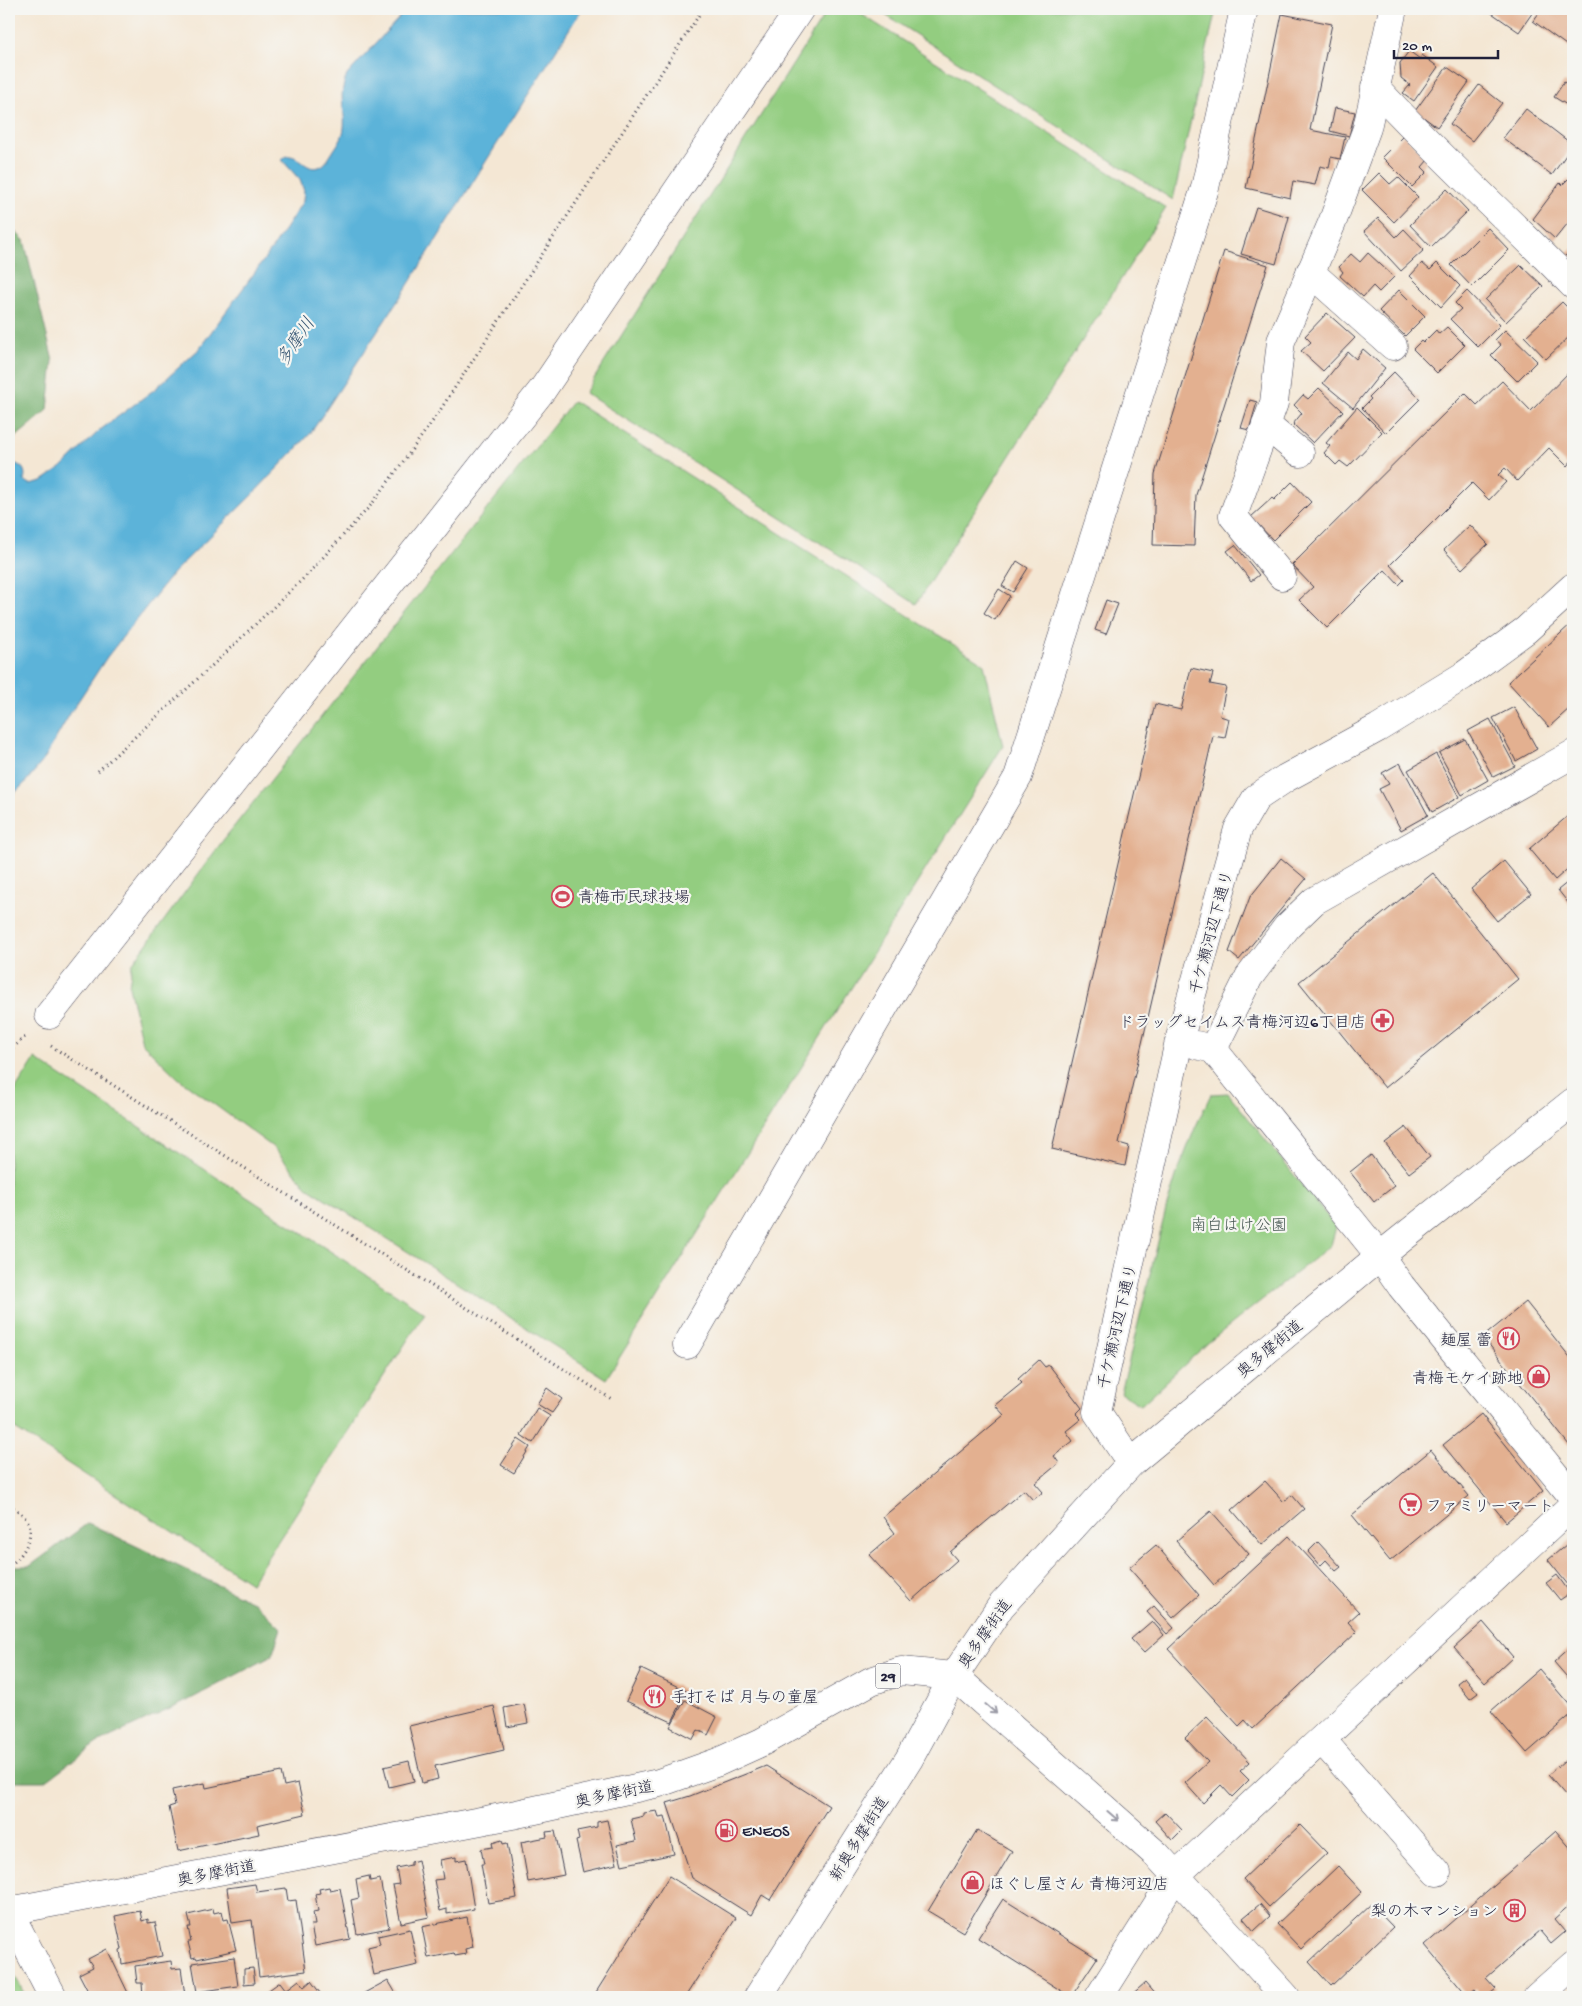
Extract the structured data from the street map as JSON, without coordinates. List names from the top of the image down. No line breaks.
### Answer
{"streets":{"street":["千ケ瀬河辺下通り","奥多摩街道","29","新奥多摩街道"]},"crossings":[["千ケ瀬河辺下通り","奥多摩街道"],["奥多摩街道","新奥多摩街道"]],"water":["多摩川"],"parks":["南白はけ公園"],"places":{"sports":["青梅市民球技場"],"pharmacy":["ドラッグセイムス青梅河辺6丁目店"],"restaurant":["麺屋 蕾","手打そば 月与の童屋"],"shop":["青梅モケイ跡地","ほぐし屋さん 青梅河辺店"],"supermarket":["ファミリーマート"],"fuel station":["ENEOS"],"building":["梨の木マンション"]},"scale_bar":"20 m"}
